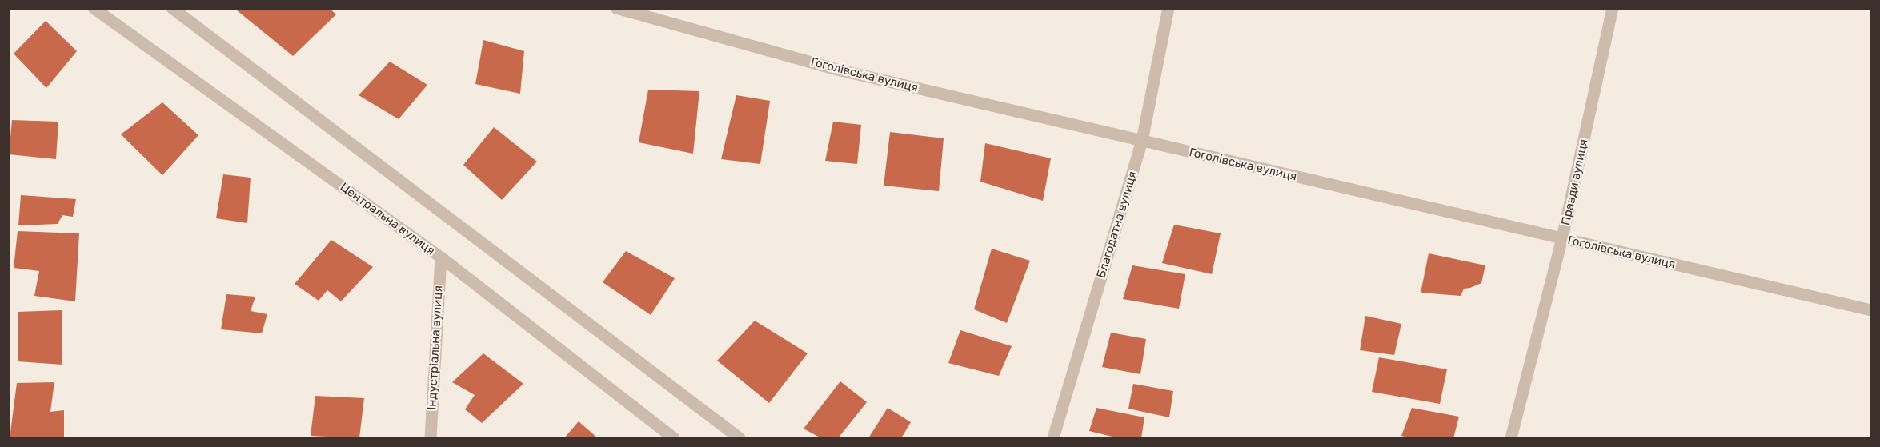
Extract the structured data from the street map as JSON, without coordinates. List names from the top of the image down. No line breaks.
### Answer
{"streets":{"street":["Гоголівська вулиця","Правди вулиця","Центральна вулиця","Благодатна вулиця","Індустріальна вулиця"]},"crossings":[["Гоголівська вулиця","Правди вулиця"],["Гоголівська вулиця","Благодатна вулиця"],["Центральна вулиця","Індустріальна вулиця"]]}
